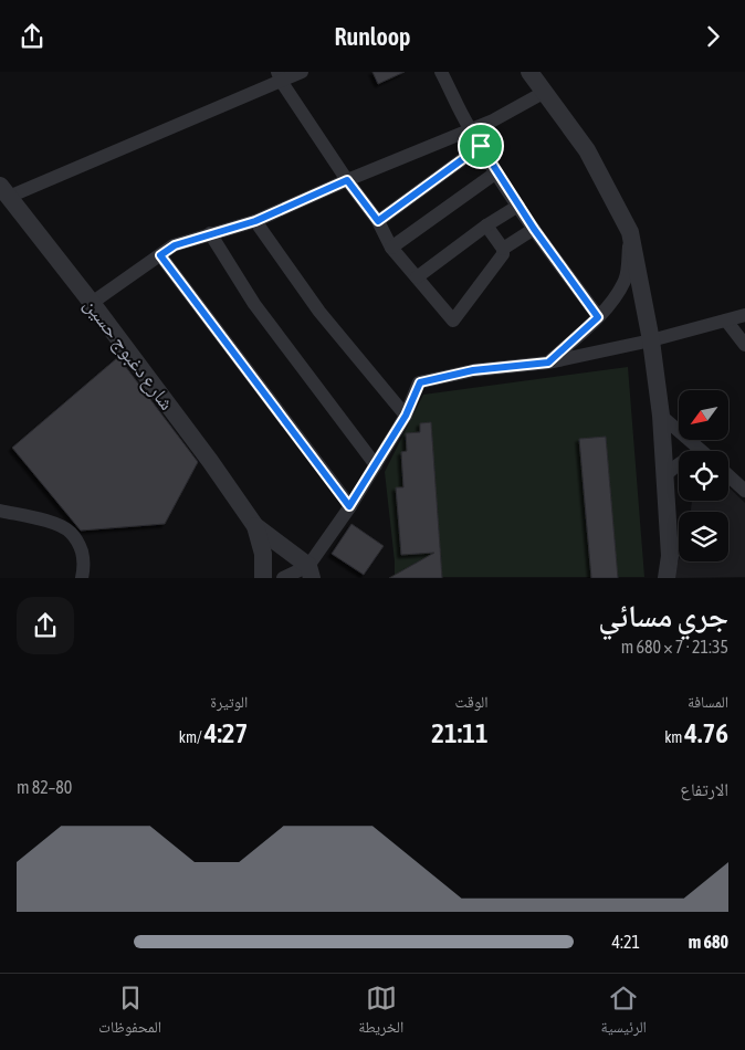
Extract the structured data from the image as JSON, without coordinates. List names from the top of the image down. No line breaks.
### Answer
{"streets":{"street":["شارع دغبوج حسين"]},"north":"bottom left","page":{"header":"Runloop","heading":["جري مسائي","21:35 · 7 × 680 m"],"stats":[["المسافة","4.76 km"],["الوقت","21:11"],["الوتيرة","4:27 /km"]],"chart":["الارتفاع","80–82 m"],"list":[{"name":"680 m","note":"4:21"}],"tabs":["الرئيسية","الخريطة","المحفوظات"]}}
